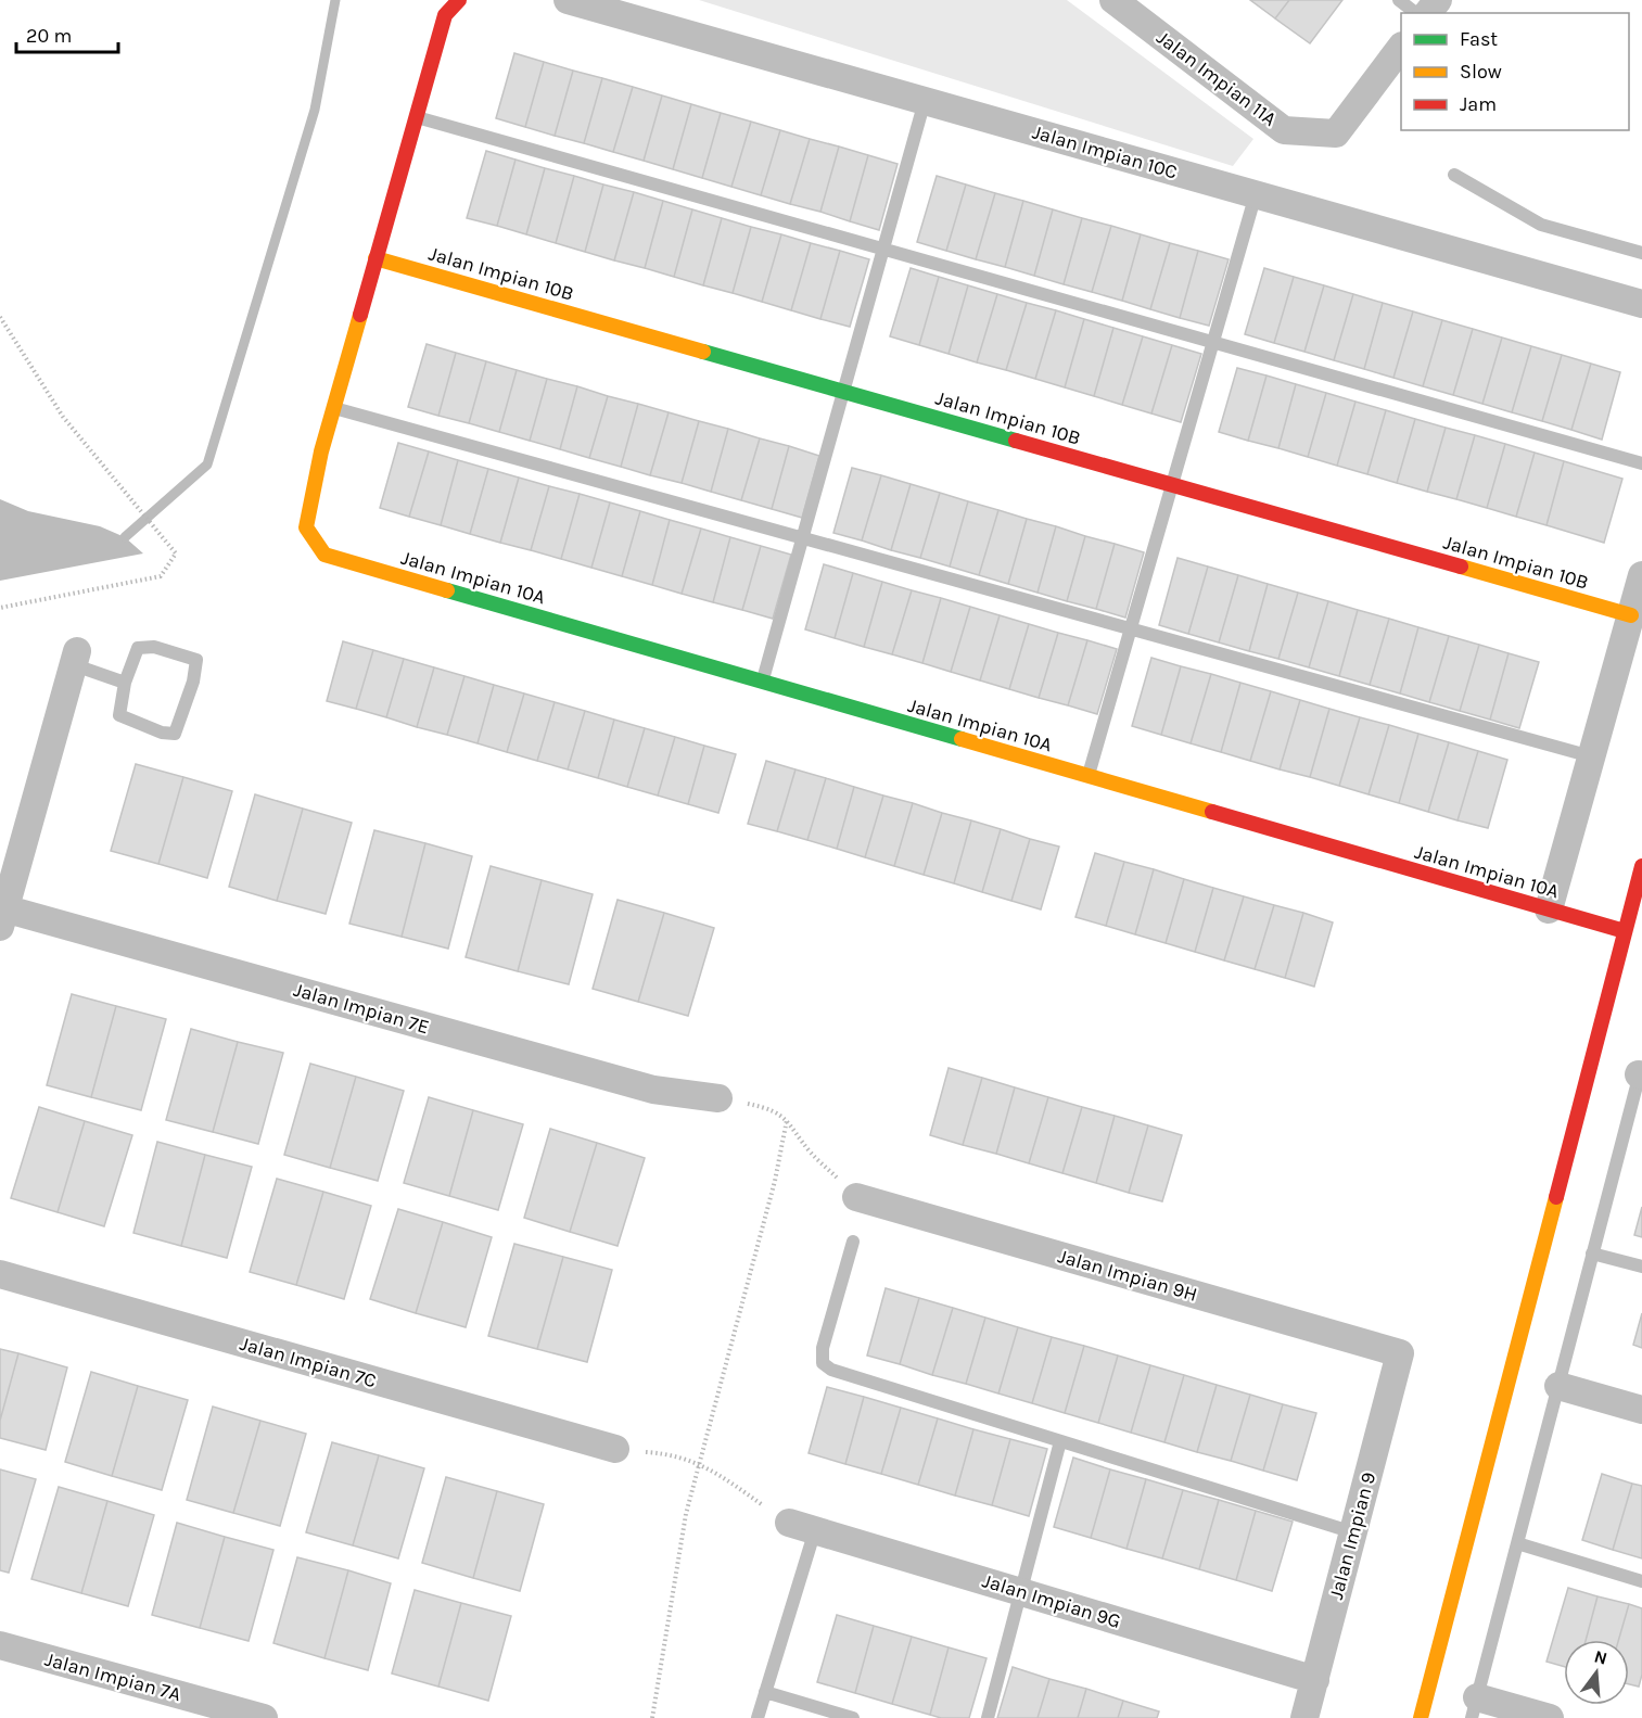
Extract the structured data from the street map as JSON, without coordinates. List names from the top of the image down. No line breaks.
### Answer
{"streets":{"street":["Jalan Impian 11A","Jalan Impian 10C","Jalan Impian 10B","Jalan Impian 10A","Jalan Impian 7E","Jalan Impian 9H","Jalan Impian 7C","Jalan Impian 9","Jalan Impian 9G","Jalan Impian 7A"]},"crossings":[["Jalan Impian 9H","Jalan Impian 9"],["Jalan Impian 9","Jalan Impian 9G"]],"legend":["Fast","Slow","Jam"],"scale_bar":"20 m","north":"top"}
